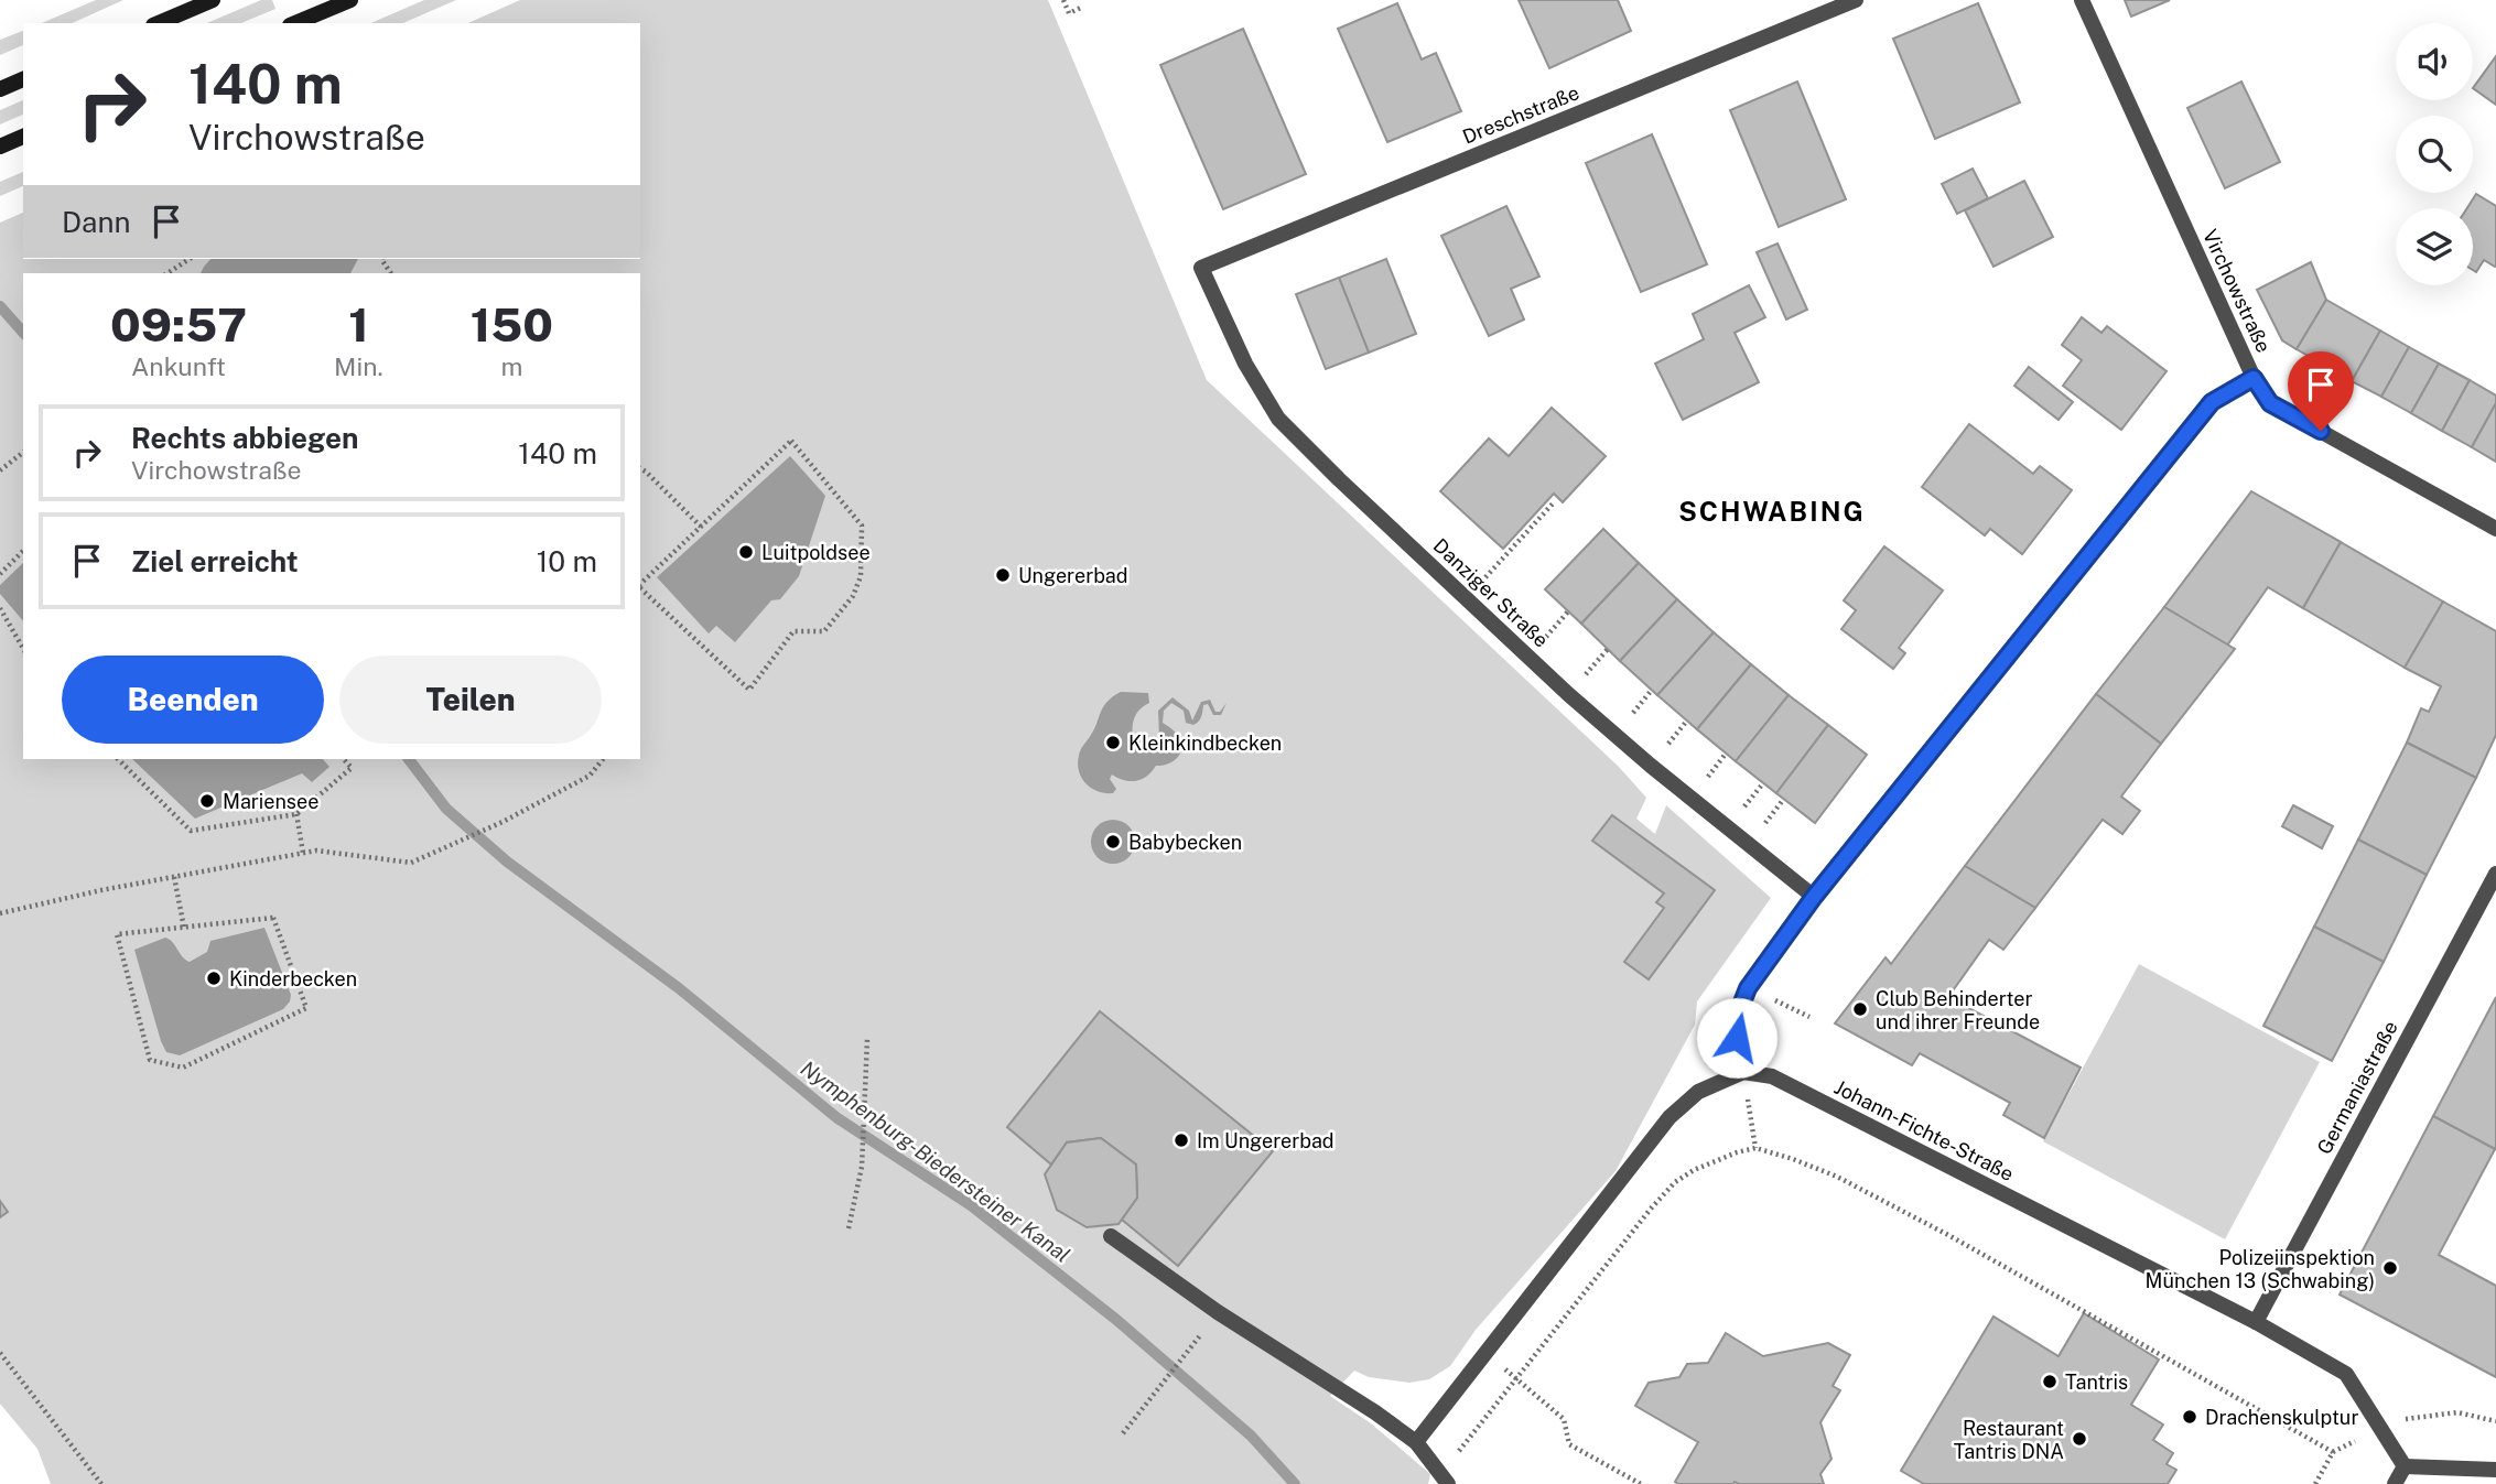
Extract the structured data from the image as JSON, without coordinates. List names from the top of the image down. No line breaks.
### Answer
{"streets":{"street":["Dreschstraße","Virchowstraße","Danziger Straße","Germaniastraße","Johann-Fichte-Straße"]},"crossings":[["Dreschstraße","Danziger Straße"],["Germaniastraße","Johann-Fichte-Straße"]],"districts":["SCHWABING"],"water":["Nymphenburg-Biedersteiner Kanal"],"places":["Luitpoldsee","Ungererbad","Kleinkindbecken","Mariensee","Babybecken","Kinderbecken","Club Behinderter und ihrer Freunde","Im Ungererbad","Polizeiinspektion München 13 (Schwabing)","Tantris","Drachenskulptur","Restaurant Tantris DNA"],"page":{"turn":["140 m","Virchowstraße"],"then":"Dann","eta":["09:57","Ankunft","1","Min.","150","m"],"list":[{"name":"Rechts abbiegen","note":"Virchowstraße","value":"140 m"},{"name":"Ziel erreicht","value":"10 m"}],"buttons":["Beenden","Teilen"]}}
